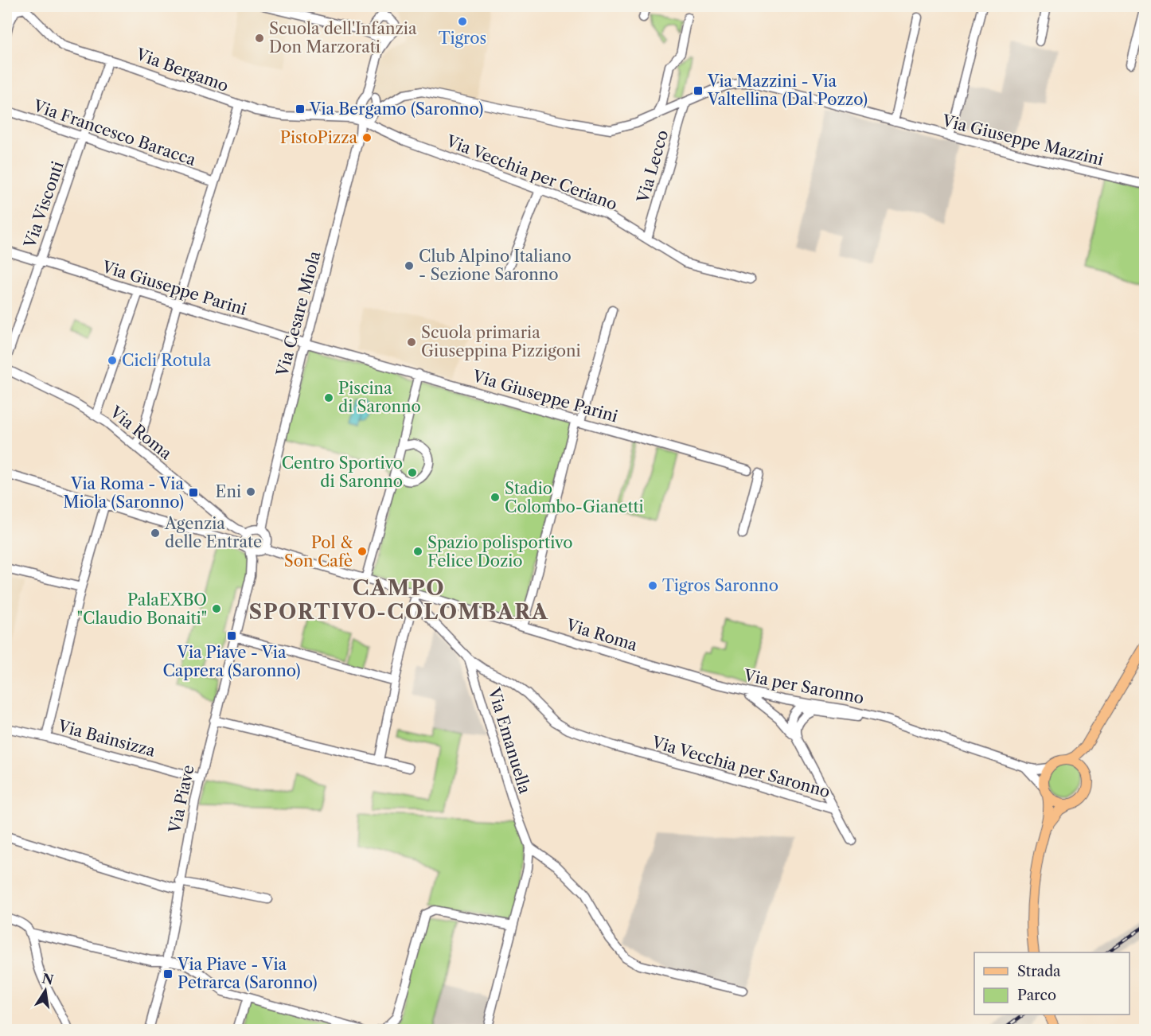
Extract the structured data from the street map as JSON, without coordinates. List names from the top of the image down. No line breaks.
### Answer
{"streets":{"street":["Via Bergamo","Via Francesco Baracca","Via Giuseppe Mazzini","Via Lecco","Via Vecchia per Ceriano","Via Visconti","Via Giuseppe Parini","Via Cesare Miola","Via Roma","Via per Saronno","Via Bainsizza","Via Emanuella","Via Vecchia per Saronno","Via Piave"]},"crossings":[["Via Bergamo","Via Giuseppe Mazzini"],["Via Bergamo","Via Lecco"],["Via Bergamo","Via Vecchia per Ceriano"],["Via Bergamo","Via Visconti"],["Via Bergamo","Via Cesare Miola"],["Via Francesco Baracca","Via Visconti"],["Via Giuseppe Mazzini","Via Lecco"],["Via Lecco","Via Vecchia per Ceriano"],["Via Vecchia per Ceriano","Via Cesare Miola"],["Via Visconti","Via Giuseppe Parini"],["Via Giuseppe Parini","Via Cesare Miola"],["Via Cesare Miola","Via Roma"],["Via Cesare Miola","Via Piave"],["Via Roma","Via per Saronno"],["Via Roma","Via Piave"],["Via Bainsizza","Via Piave"],["Via Emanuella","Via Vecchia per Saronno"]],"districts":["CAMPO SPORTIVO-COLOMBARA"],"places":{"other":["Tigros","Scuola dell'Infanzia Don Marzorati","PistoPizza","Club Alpino Italiano - Sezione Saronno","Scuola primaria Giuseppina Pizzigoni","Cicli Rotula","Piscina di Saronno","Centro Sportivo di Saronno","Eni","Stadio Colombo-Gianetti","Agenzia delle Entrate","Pol & Son Cafè","Spazio polisportivo Felice Dozio","Tigros Saronno","PalaEXBO \"Claudio Bonaiti\""],"transit":["Via Mazzini - Via Valtellina (Dal Pozzo)","Via Bergamo (Saronno)","Via Roma - Via Miola (Saronno)","Via Piave - Via Caprera (Saronno)","Via Piave - Via Petrarca (Saronno)"]},"legend":["Strada","Parco"],"north":"top"}
